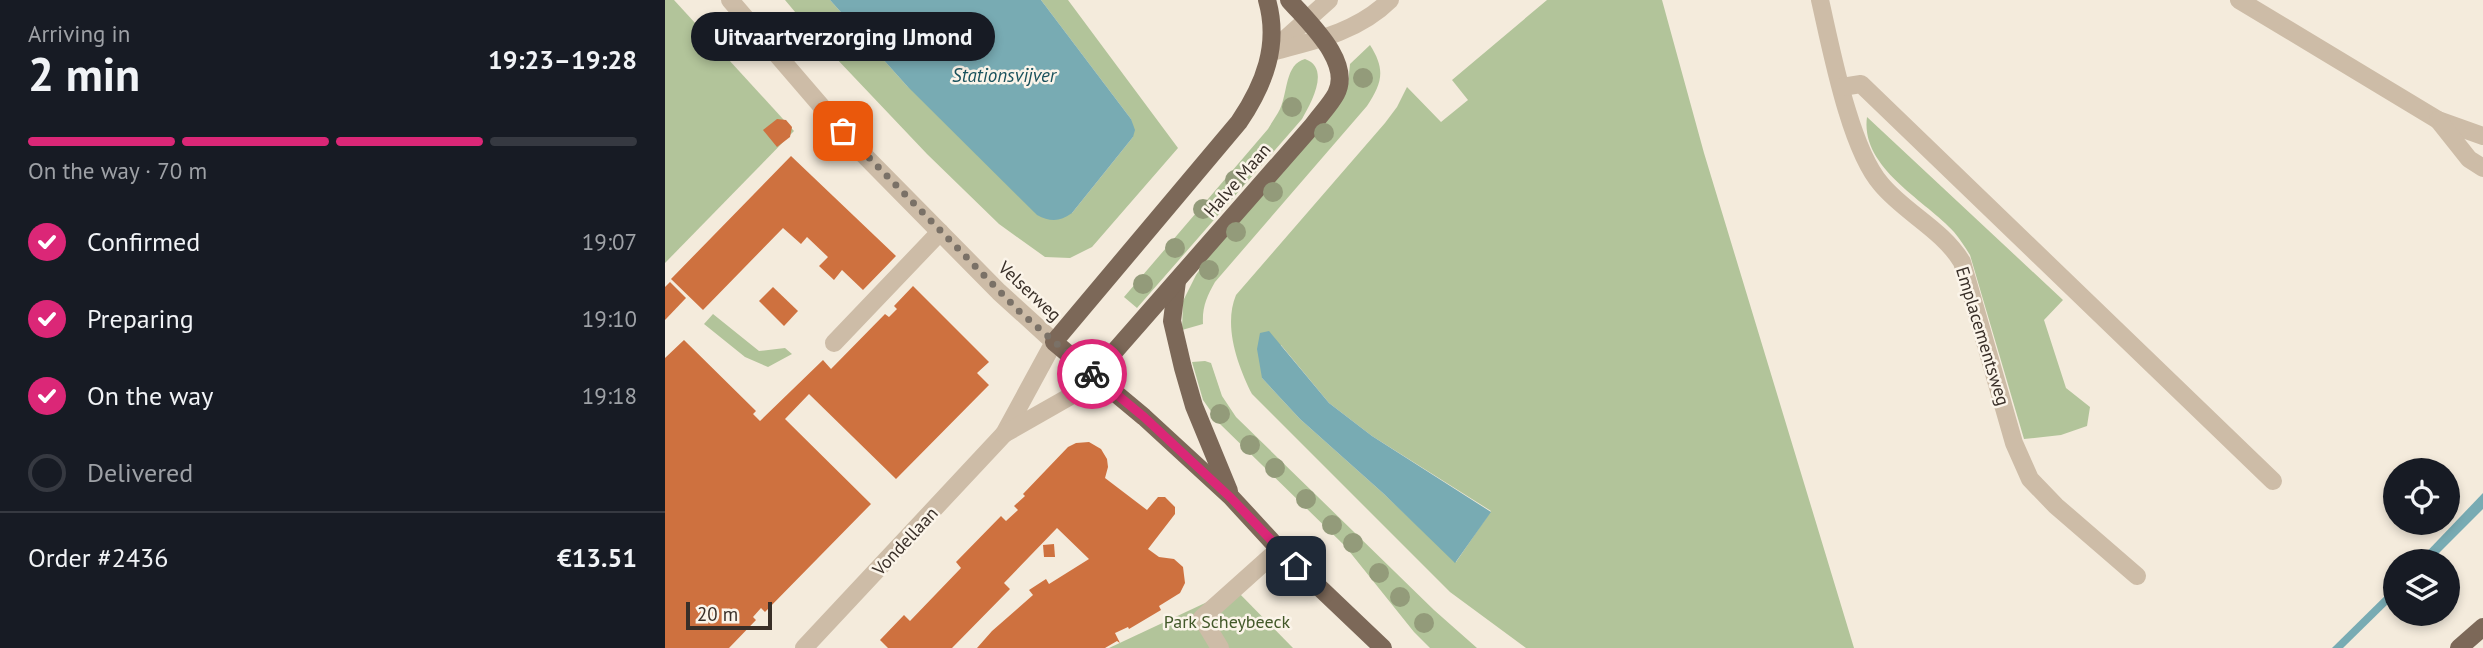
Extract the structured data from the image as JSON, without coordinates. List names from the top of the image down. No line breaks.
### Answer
{"streets":{"main road":["Halve Maan","Velserweg"],"street":["Emplacementsweg","Vondellaan"]},"crossings":[["Halve Maan","Velserweg"],["Halve Maan","Vondellaan"],["Velserweg","Vondellaan"]],"water":["Stationsvijver"],"parks":["Park Scheybeeck"],"places":["Uitvaartverzorging IJmond"],"scale_bar":"20 m","page":{"heading":["2 min","Arriving in","19:23–19:28"],"panel":["Order #2436","€13.51"],"bubble":"Uitvaartverzorging IJmond","bar":"On the way · 70 m","list":[["Confirmed","19:07"],["Preparing","19:10"],["On the way","19:18"],"Delivered"],"scale":"20 m"}}
